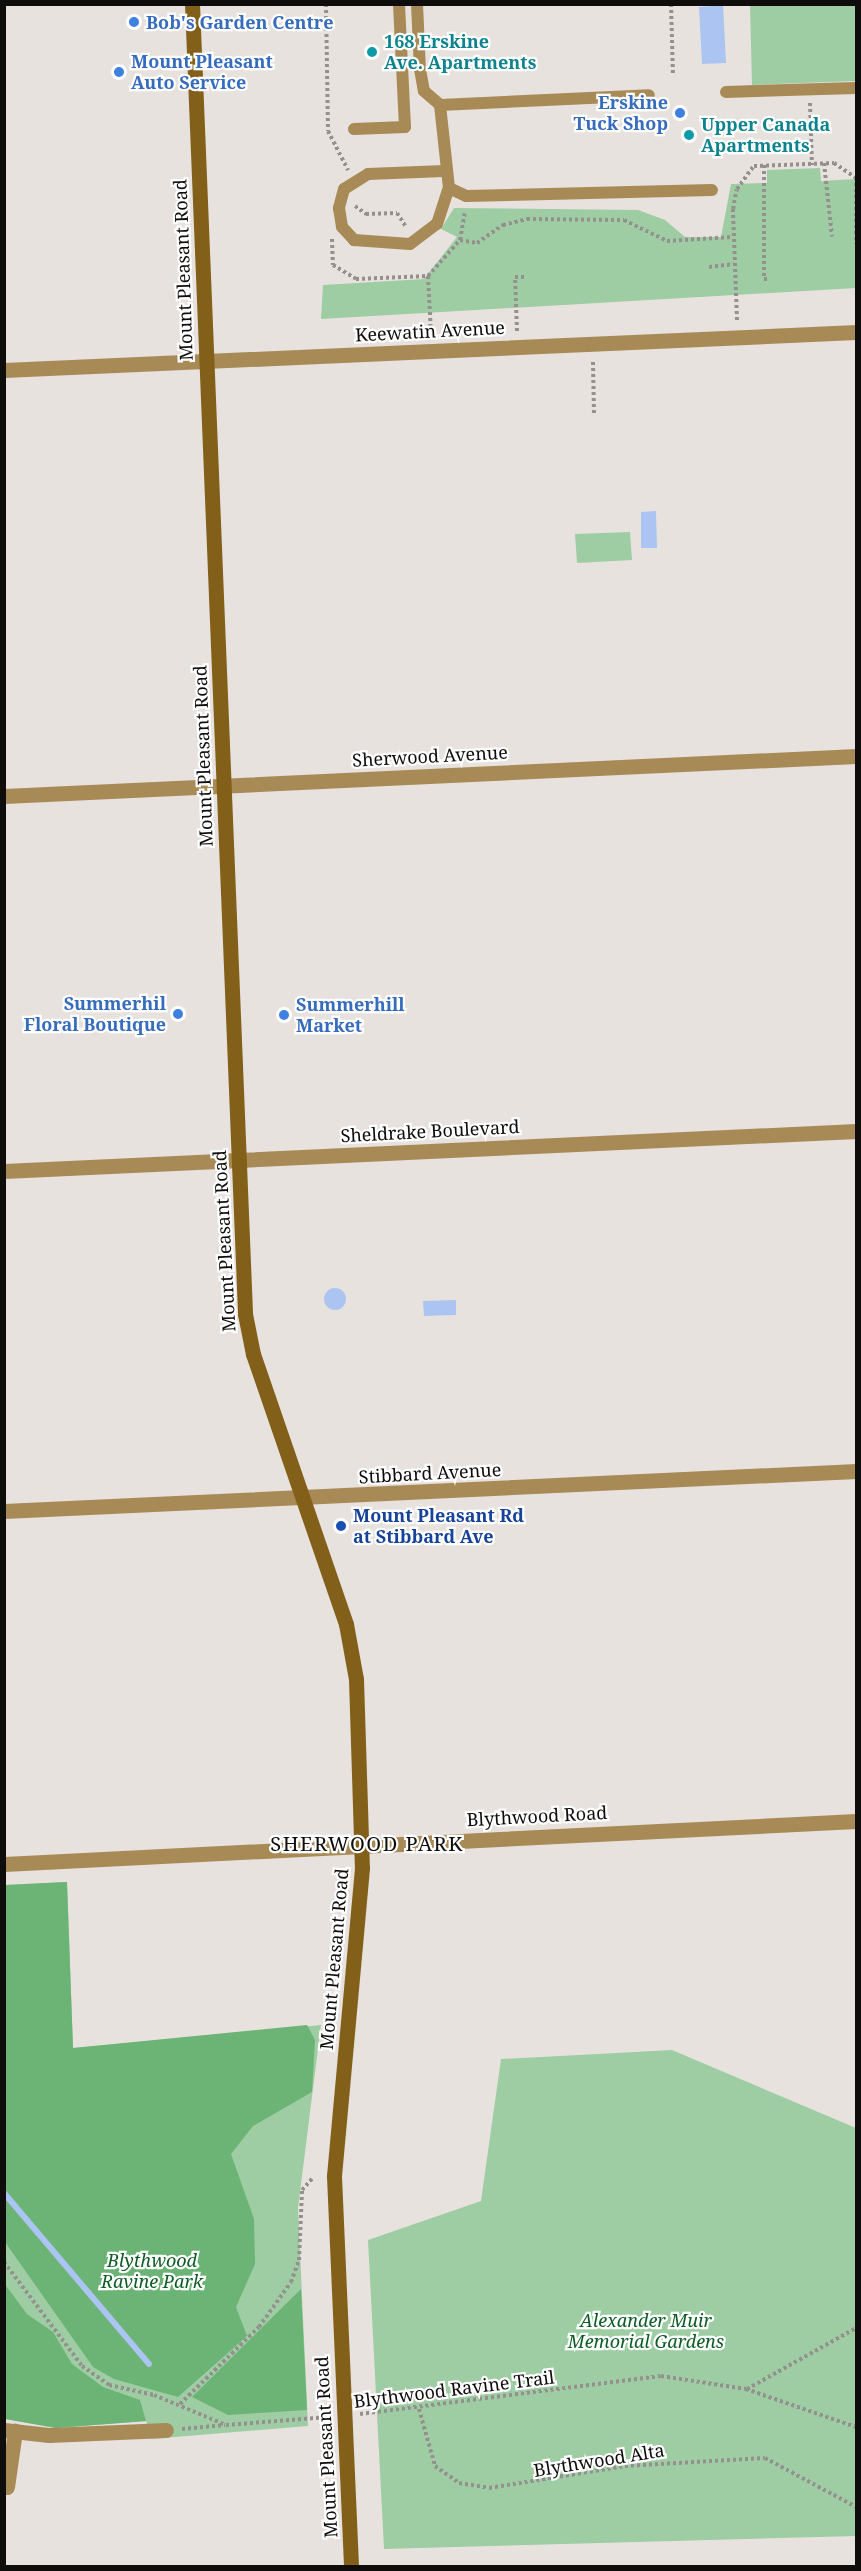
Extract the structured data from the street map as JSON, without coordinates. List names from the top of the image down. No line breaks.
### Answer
{"streets":{"main road":["Mount Pleasant Road"],"street":["Keewatin Avenue","Sherwood Avenue","Sheldrake Boulevard","Stibbard Avenue","Blythwood Road"],"path":["Blythwood Ravine Trail","Blythwood Alta"]},"crossings":[["Mount Pleasant Road","Keewatin Avenue"],["Mount Pleasant Road","Sherwood Avenue"],["Mount Pleasant Road","Sheldrake Boulevard"],["Mount Pleasant Road","Stibbard Avenue"],["Mount Pleasant Road","Blythwood Road"],["Blythwood Ravine Trail","Blythwood Alta"]],"districts":["SHERWOOD PARK"],"parks":["Blythwood Ravine Park","Alexander Muir Memorial Gardens"],"places":["Bob's Garden Centre","168 Erskine Ave. Apartments","Mount Pleasant Auto Service","Erskine Tuck Shop","Upper Canada Apartments","Summerhil Floral Boutique","Summerhill Market","Mount Pleasant Rd at Stibbard Ave"]}
